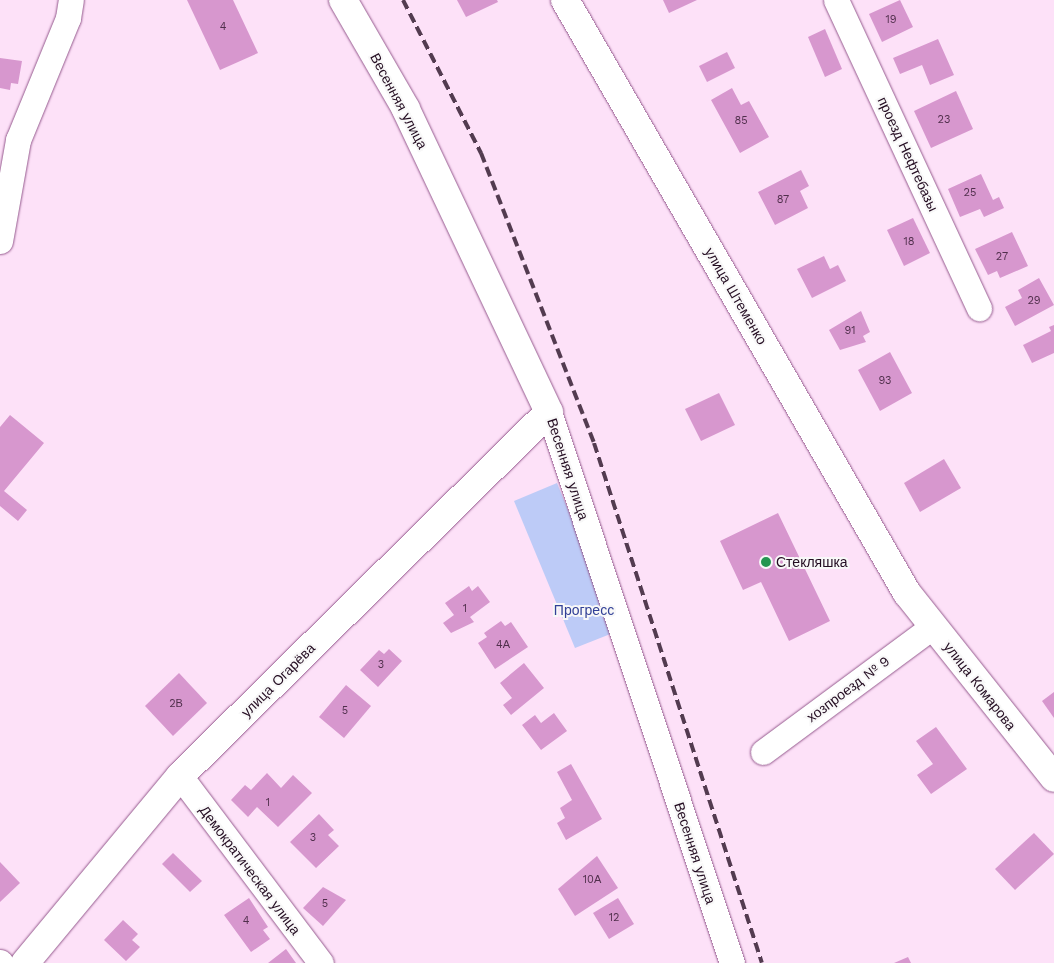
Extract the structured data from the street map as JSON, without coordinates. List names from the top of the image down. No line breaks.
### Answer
{"streets":{"main road":["Весенняя улица","улица Штеменко","улица Огарёва","улица Комарова"],"street":["проезд Нефтебазы","хозпроезд № 9","Демократическая улица"]},"crossings":[["Весенняя улица","улица Огарёва"],["улица Штеменко","улица Комарова"],["улица Огарёва","Демократическая улица"],["улица Комарова","хозпроезд № 9"]],"parks":["Прогресс"],"places":["Стекляшка"],"house_numbers":["19","4","23","85","25","87","18","27","29","91","93","1","4А","3","2В","5","1","3","10А","5","12","4"]}
